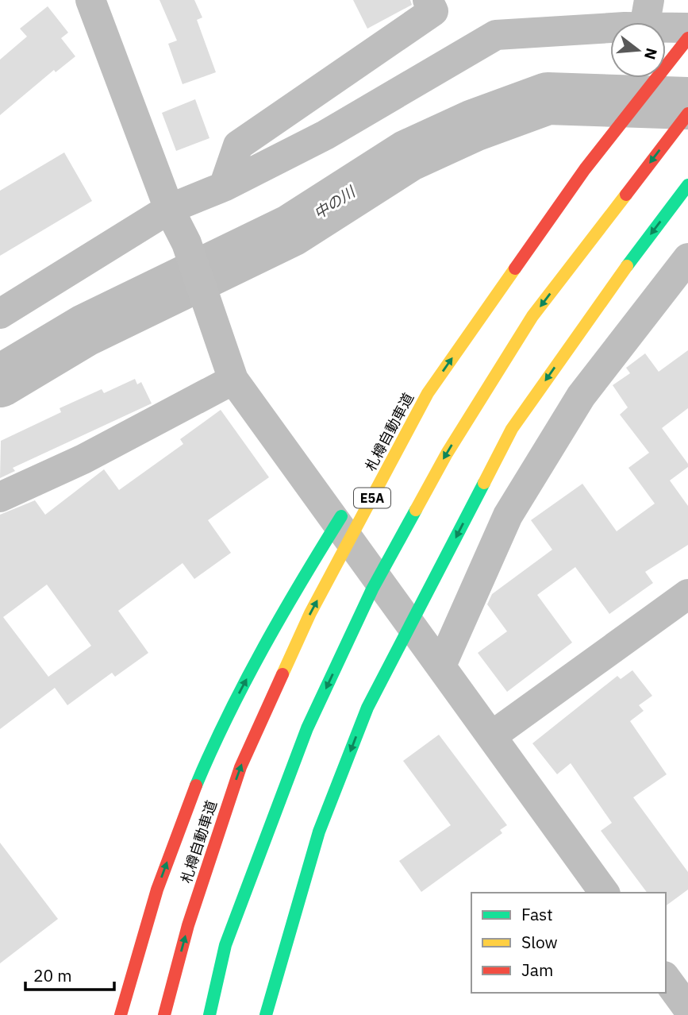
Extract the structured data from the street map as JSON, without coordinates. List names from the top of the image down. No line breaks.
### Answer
{"streets":{"highway":["札樽自動車道","E5A"]},"water":["中の川"],"legend":["Fast","Slow","Jam"],"scale_bar":"20 m","north":"right"}
